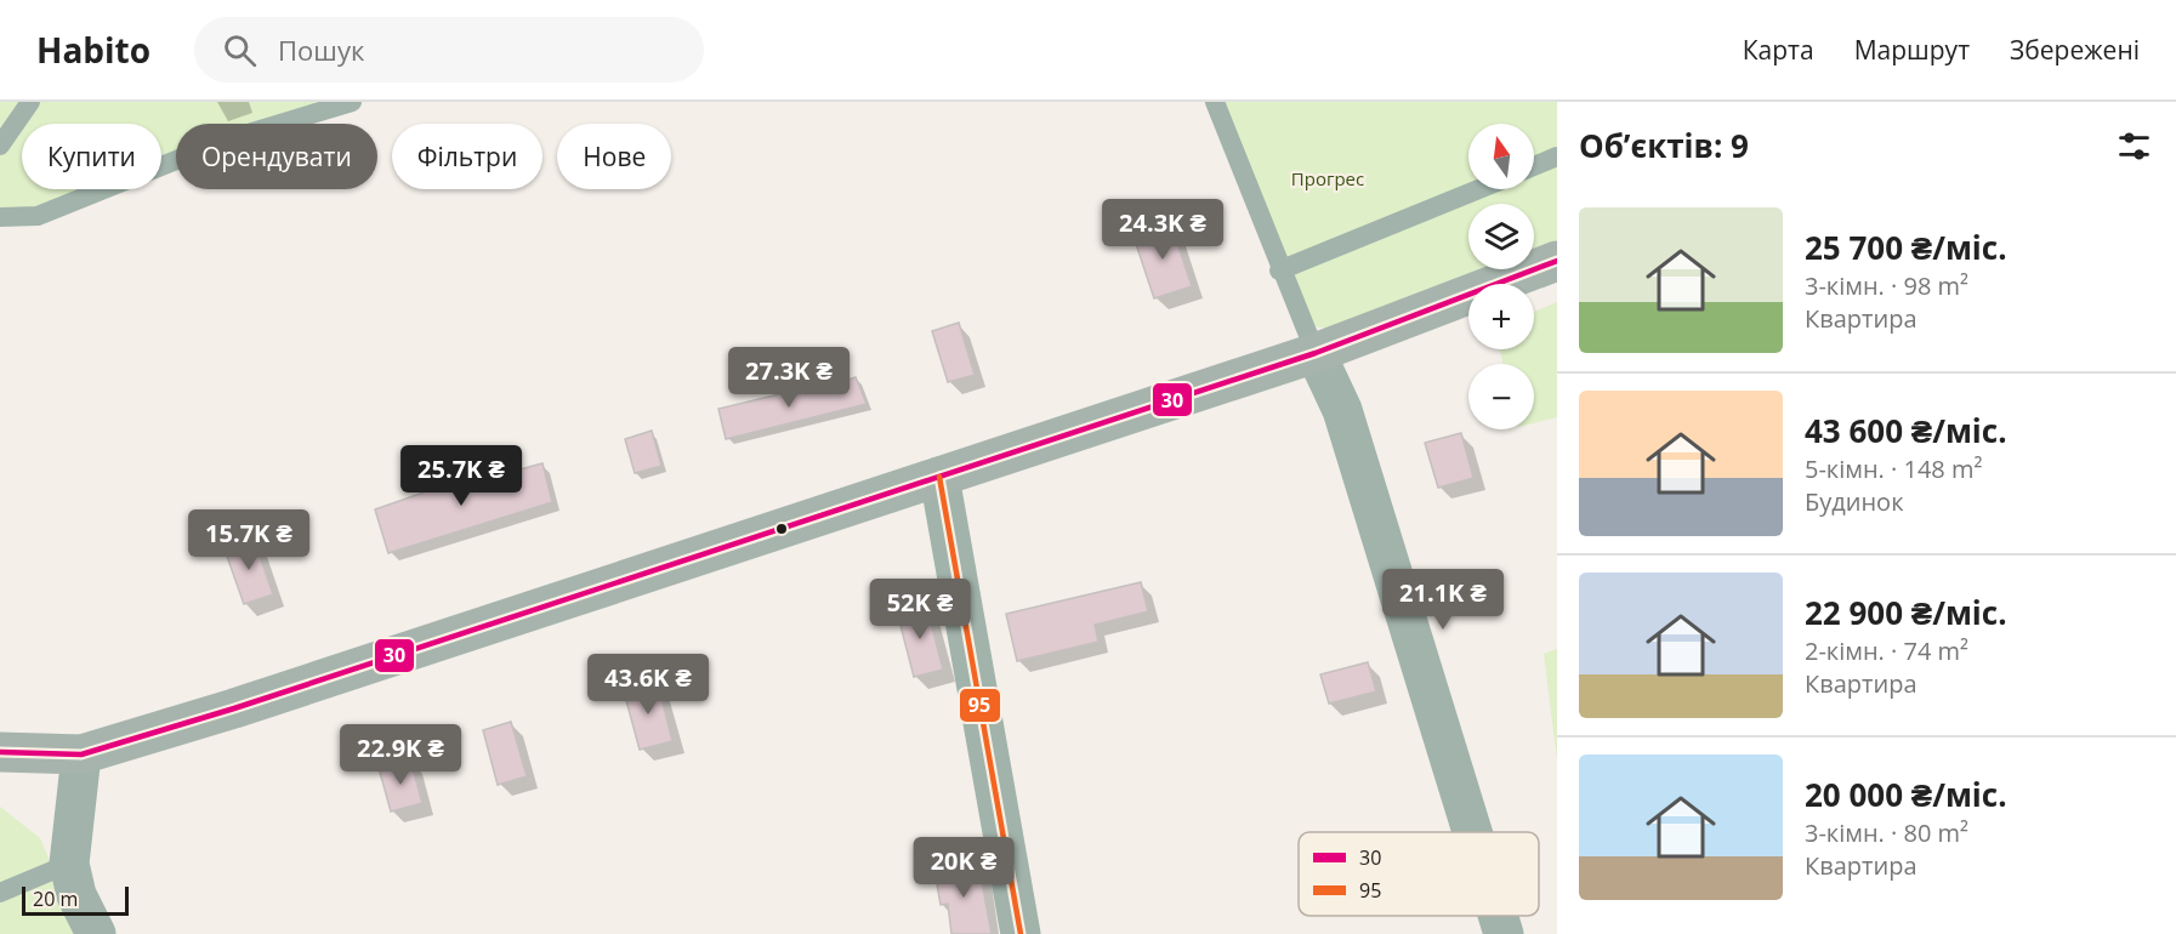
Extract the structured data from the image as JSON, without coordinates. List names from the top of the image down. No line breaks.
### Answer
{"parks":["Прогрес"],"lines":["transit line 30","transit line 95"],"legend":["30","95"],"scale_bar":"20 m","north":"top","page":{"header":"Habito","search":"Пошук","nav":["Карта","Маршрут","Збережені"],"heading":"Об’єктів: 9","map_buttons":["+","−"],"chip":["Купити","Орендувати","Фільтри","Нове"],"list":[{"name":"25 700 ₴/міс.","note":"3-кімн. · 98 m² · Квартира"},{"name":"43 600 ₴/міс.","note":"5-кімн. · 148 m² · Будинок"},{"name":"22 900 ₴/міс.","note":"2-кімн. · 74 m² · Квартира"},{"name":"20 000 ₴/міс.","note":"3-кімн. · 80 m² · Квартира"}],"price":["24.3K ₴","27.3K ₴","25.7K ₴","15.7K ₴","21.1K ₴","52K ₴","43.6K ₴","22.9K ₴","20K ₴"],"scale":"20 m"}}
